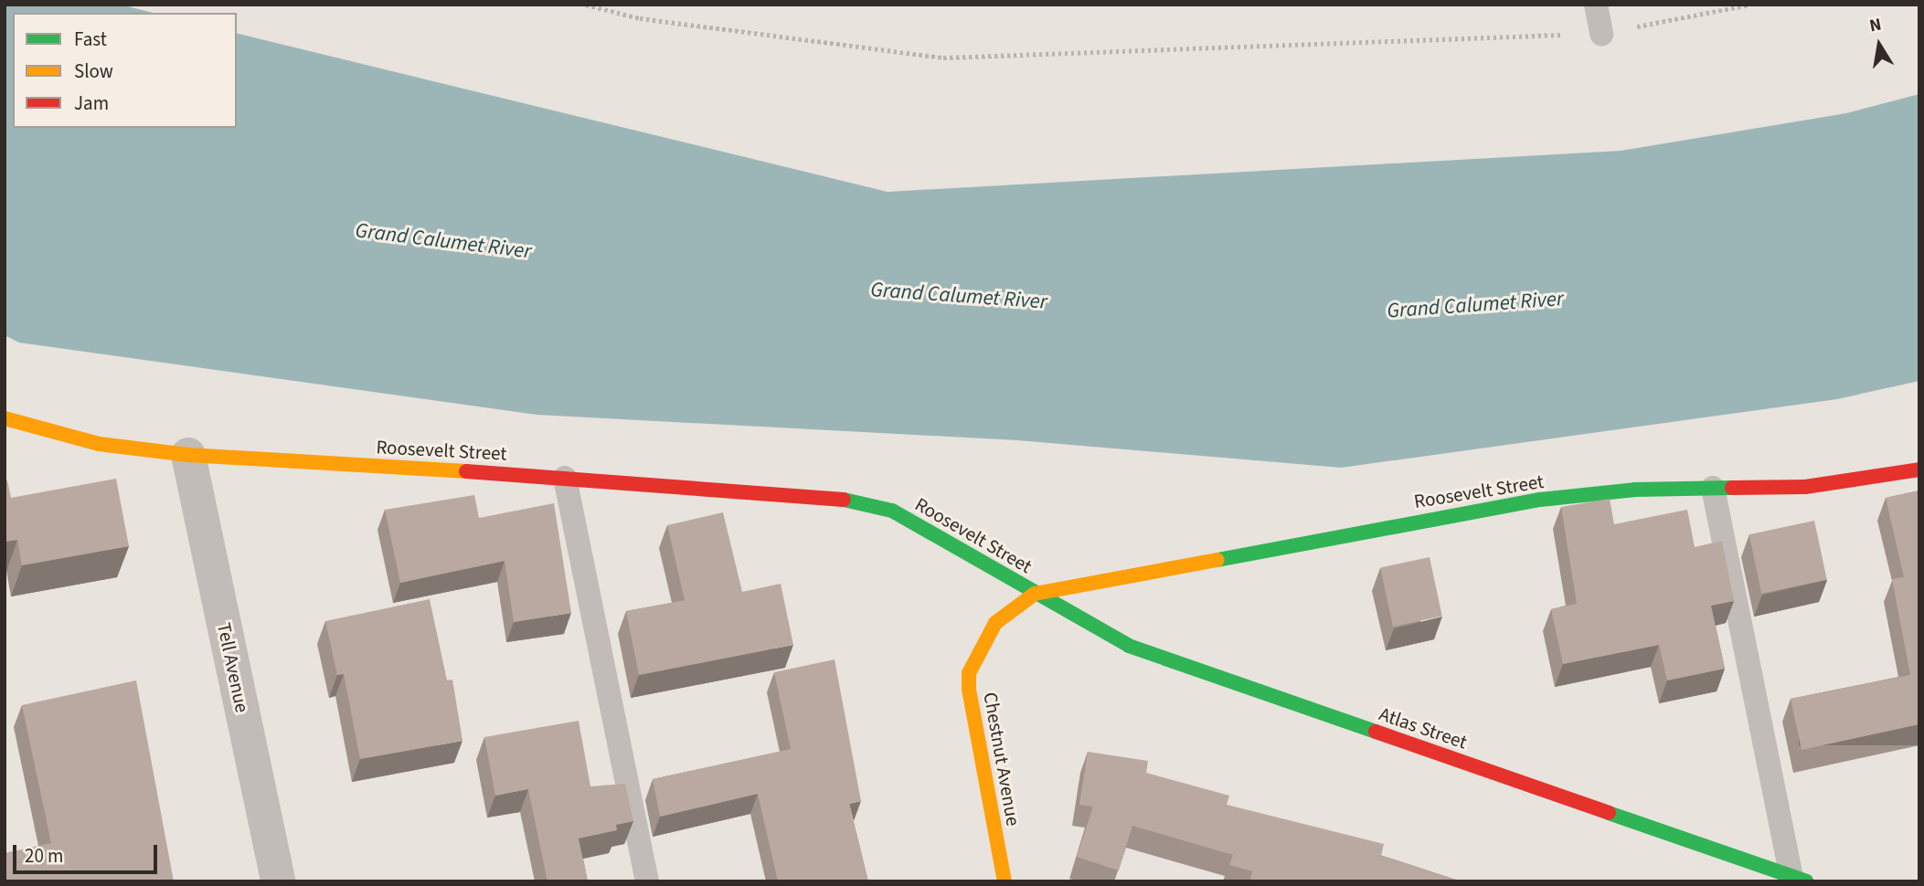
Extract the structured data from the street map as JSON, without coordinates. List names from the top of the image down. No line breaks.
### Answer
{"streets":{"street":["Roosevelt Street","Tell Avenue","Atlas Street","Chestnut Avenue"]},"crossings":[["Roosevelt Street","Tell Avenue"],["Roosevelt Street","Atlas Street"],["Roosevelt Street","Chestnut Avenue"],["Atlas Street","Chestnut Avenue"]],"water":["Grand Calumet River"],"legend":["Fast","Slow","Jam"],"scale_bar":"20 m","north":"top"}
